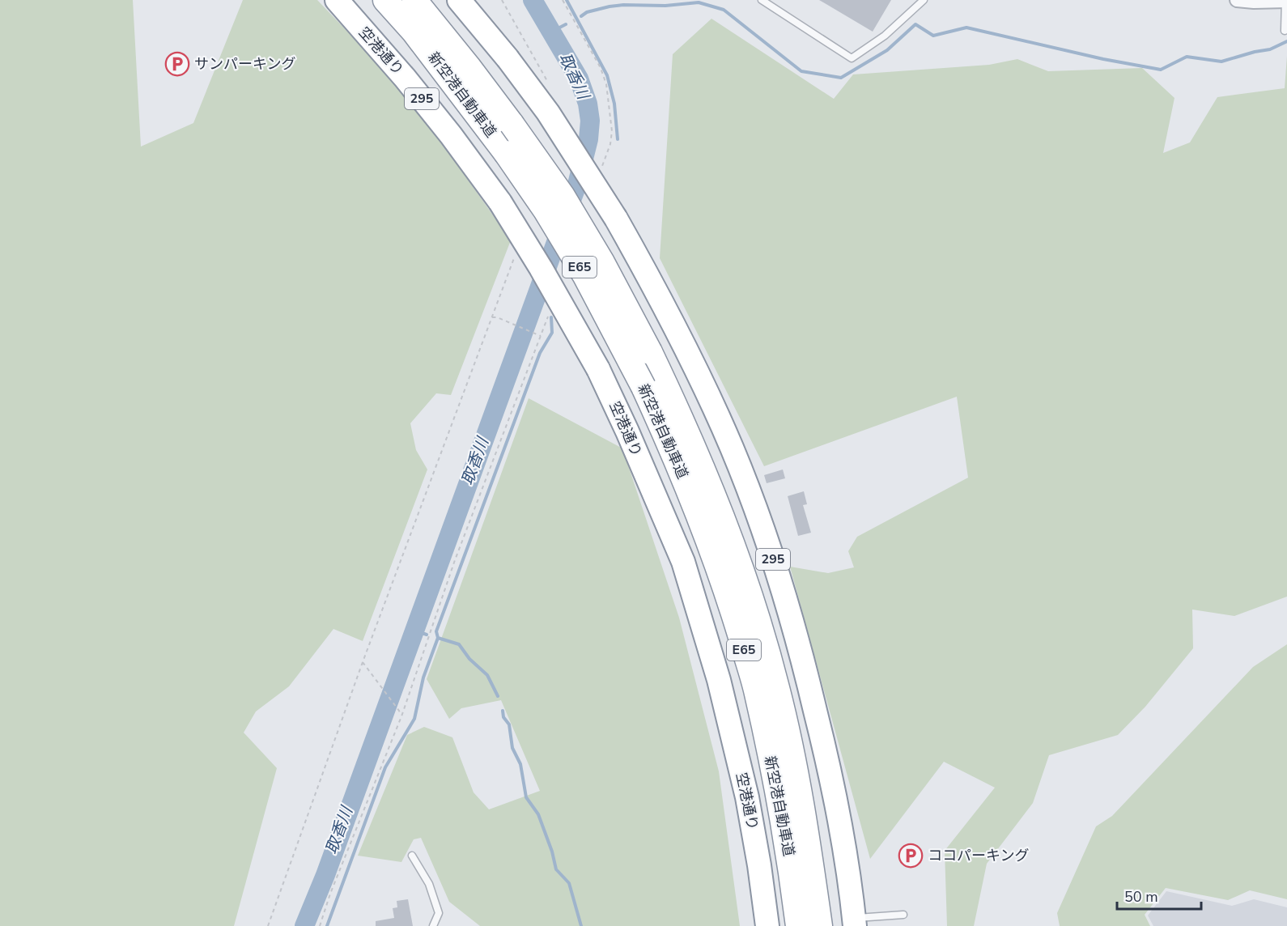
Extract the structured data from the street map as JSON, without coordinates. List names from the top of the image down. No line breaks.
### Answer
{"streets":{"highway":["空港通り","新空港自動車道","295","E65"]},"water":["取香川"],"places":{"parking":["サンパーキング","ココパーキング"]},"scale_bar":"50 m"}
